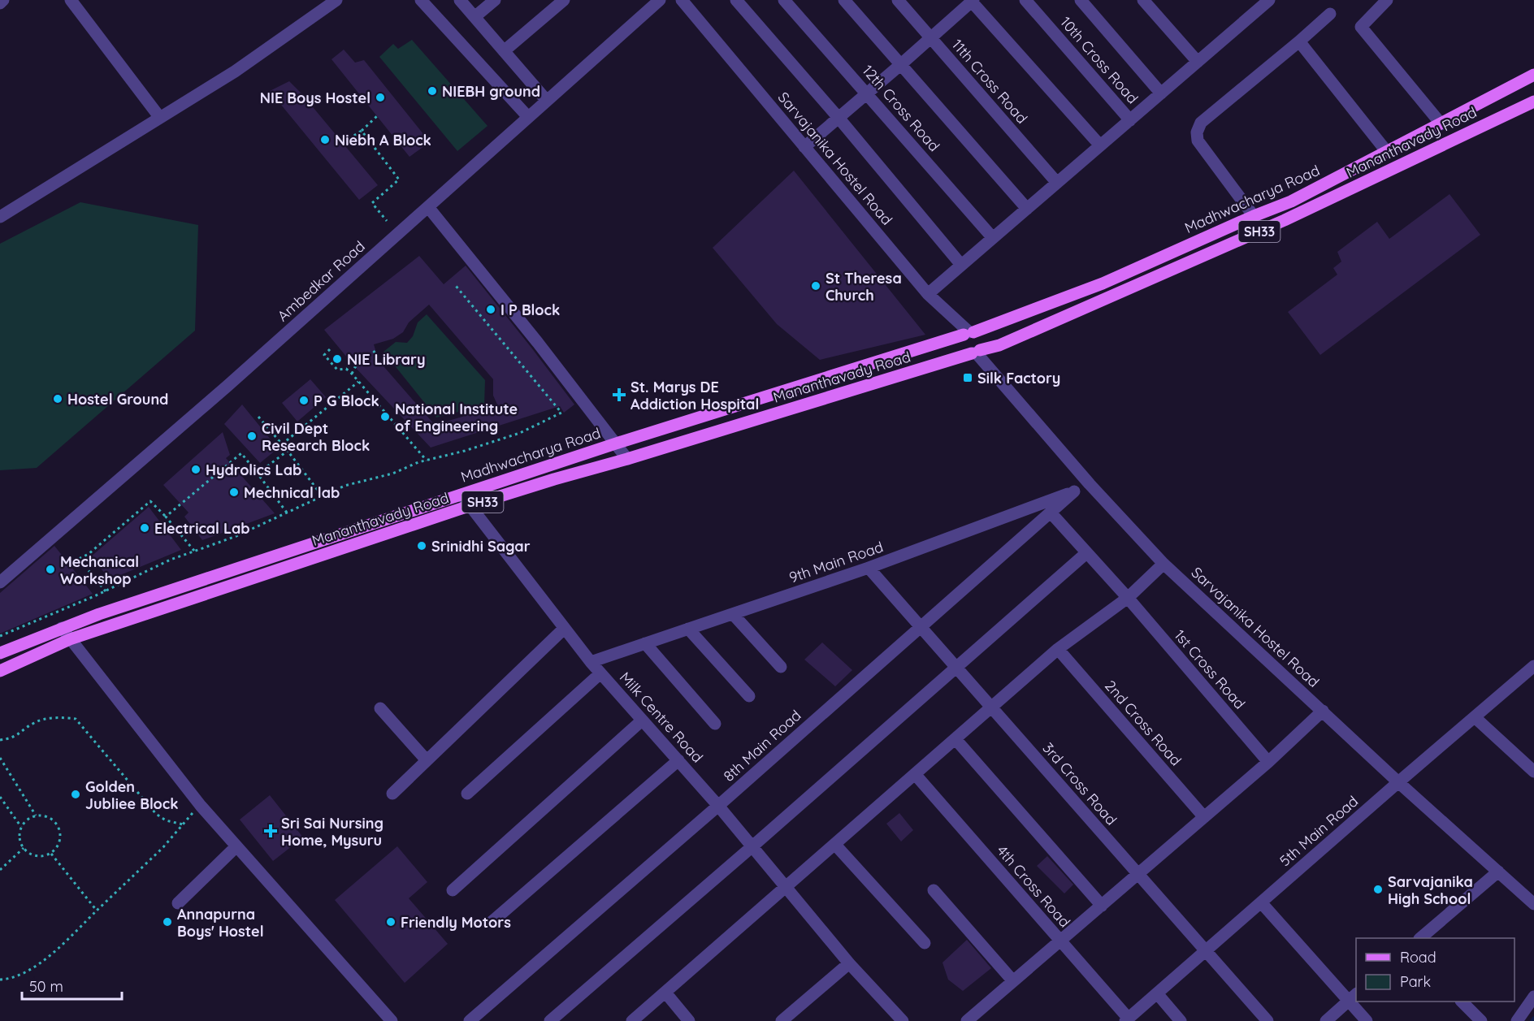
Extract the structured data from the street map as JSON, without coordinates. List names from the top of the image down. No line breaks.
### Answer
{"streets":{"main road":["Mananthavady Road","Madhwacharya Road","SH33"],"street":["10th Cross Road","11th Cross Road","12th Cross Road","Sarvajanika Hostel Road","Ambedkar Road","9th Main Road","1st Cross Road","Milk Centre Road","2nd Cross Road","8th Main Road","3rd Cross Road","5th Main Road","4th Cross Road"]},"crossings":[["Mananthavady Road","Sarvajanika Hostel Road"],["Mananthavady Road","Madhwacharya Road"],["Mananthavady Road","Milk Centre Road"],["Sarvajanika Hostel Road","Madhwacharya Road"],["Sarvajanika Hostel Road","9th Main Road"],["Sarvajanika Hostel Road","5th Main Road"],["Madhwacharya Road","Milk Centre Road"],["9th Main Road","Milk Centre Road"],["9th Main Road","8th Main Road"],["9th Main Road","3rd Cross Road"],["1st Cross Road","8th Main Road"],["Milk Centre Road","8th Main Road"],["8th Main Road","3rd Cross Road"],["3rd Cross Road","5th Main Road"],["5th Main Road","4th Cross Road"]],"places":{"other":["NIEBH ground","NIE Boys Hostel","Niebh A Block","St Theresa Church","I P Block","NIE Library","Hostel Ground","P G Block","National Institute of Engineering","Civil Dept Research Block","Hydrolics Lab","Mechnical lab","Electrical Lab","Srinidhi Sagar","Mechanical Workshop","Golden Jubliee Block","Sarvajanika High School","Annapurna Boys' Hostel","Friendly Motors"],"transit":["Silk Factory"],"health":["St. Marys DE Addiction Hospital","Sri Sai Nursing Home, Mysuru"]},"legend":["Road","Park"],"scale_bar":"50 m"}
